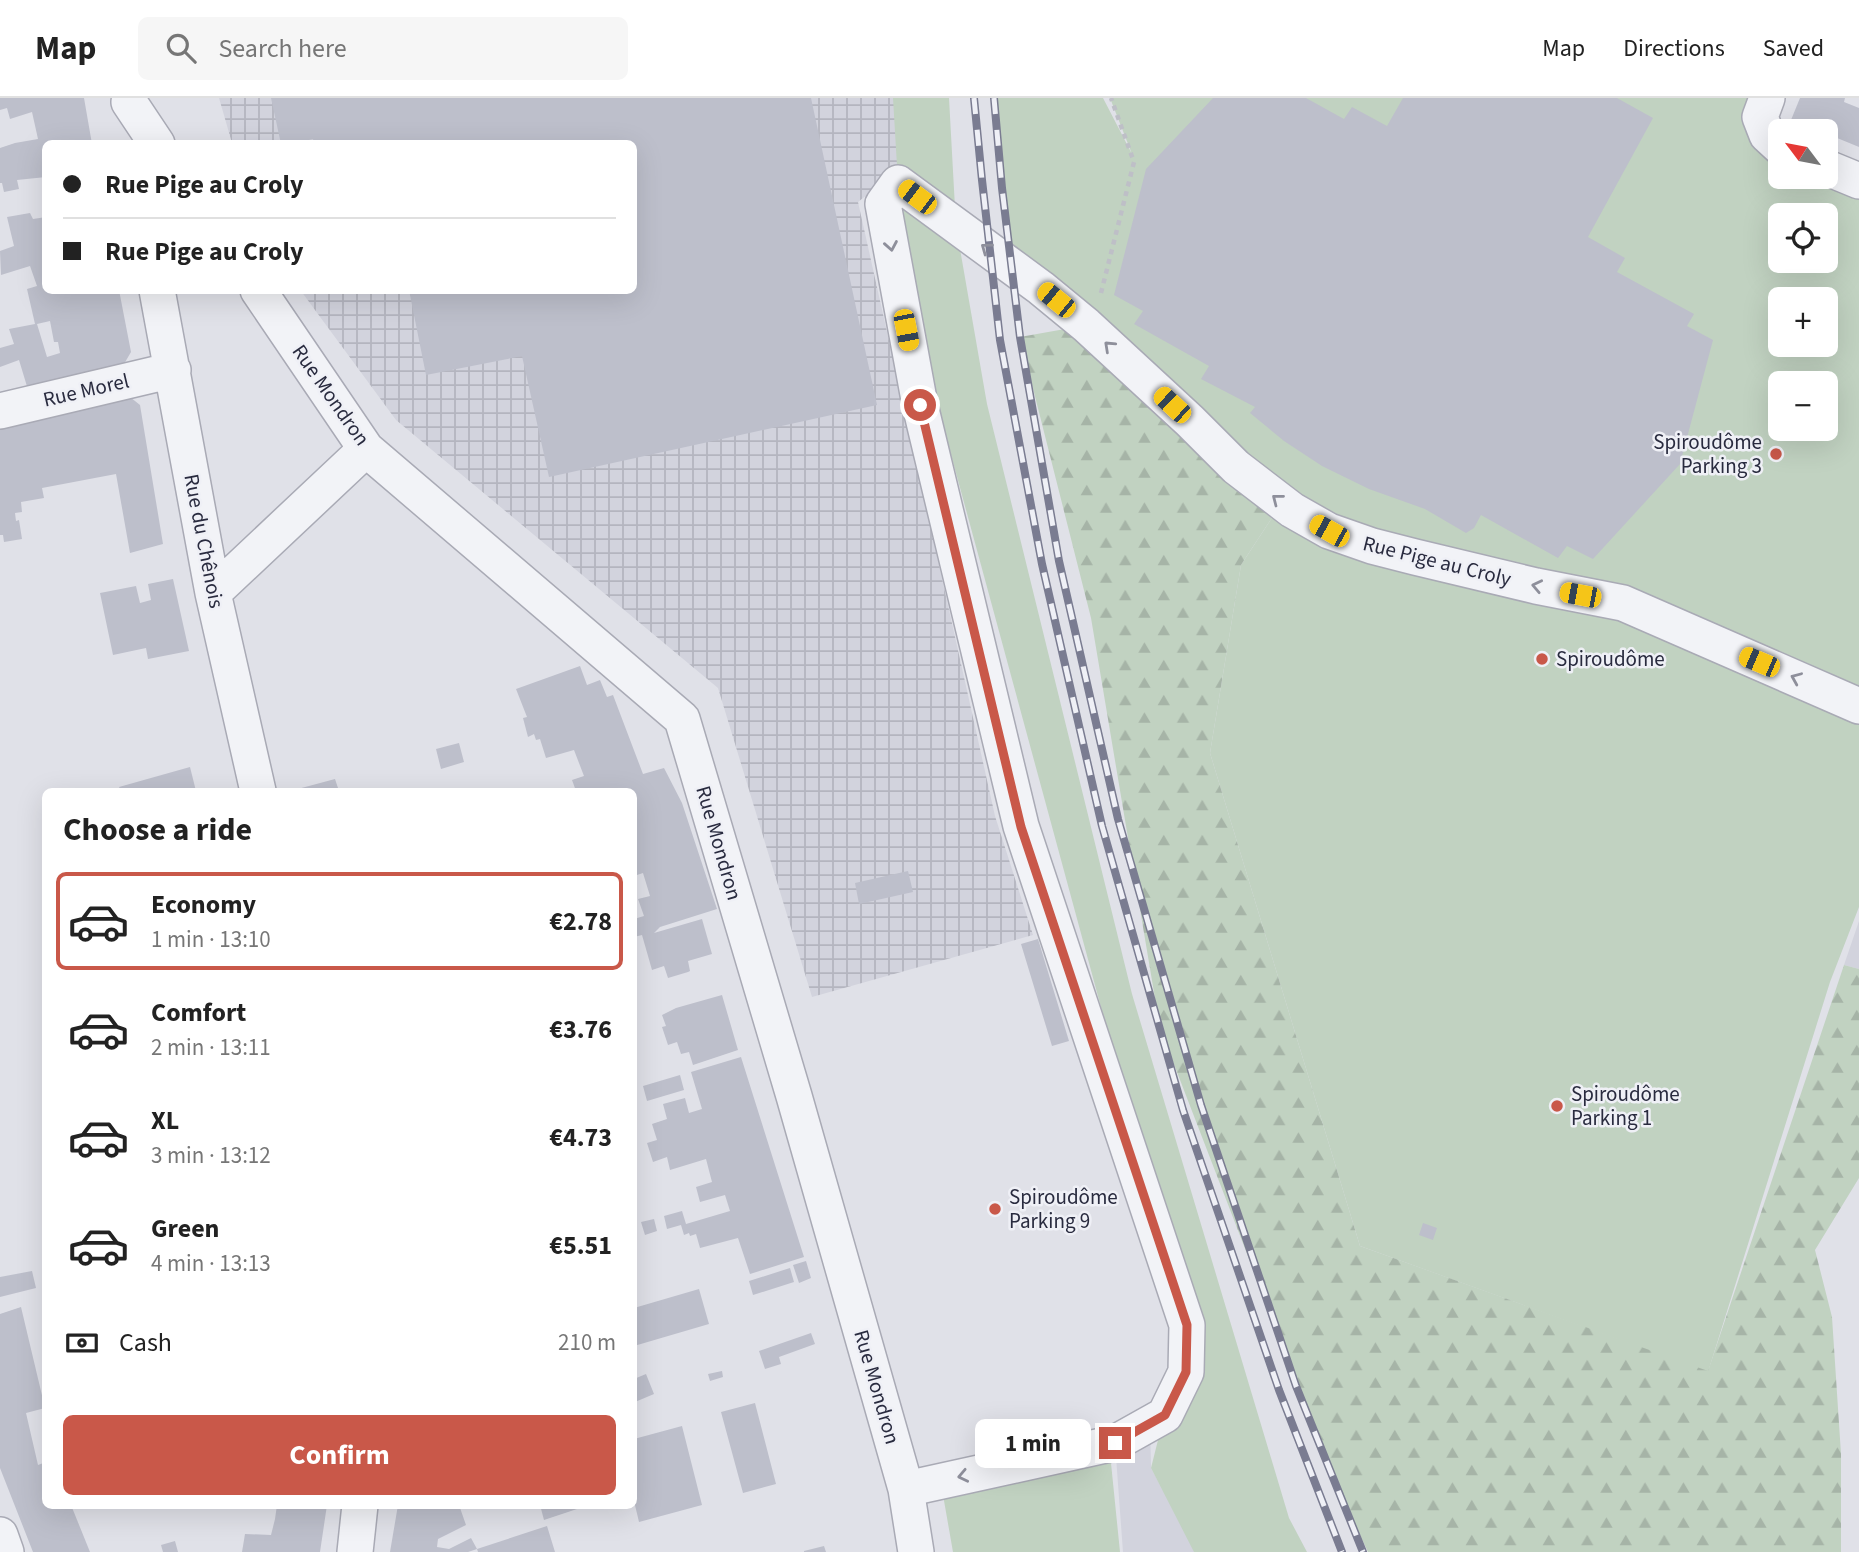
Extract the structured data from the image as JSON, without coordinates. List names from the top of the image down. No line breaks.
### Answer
{"streets":{"street":["Rue Morel","Rue Mondron","Rue du Chênois","Rue Pige au Croly"]},"crossings":[["Rue Morel","Rue du Chênois"],["Rue Mondron","Rue Pige au Croly"]],"places":["Spiroudôme Parking 3","Spiroudôme","Spiroudôme Parking 1","Spiroudôme Parking 9"],"north":"top left","page":{"header":"Map","search":"Search here","nav":["Map","Directions","Saved"],"map_buttons":["+","−"],"banner":["Rue Pige au Croly","Rue Pige au Croly"],"heading":"Choose a ride","list":[{"name":"Economy","note":"1 min · 13:10","value":"€2.78"},{"name":"Comfort","note":"2 min · 13:11","value":"€3.76"},{"name":"XL","note":"3 min · 13:12","value":"€4.73"},{"name":"Green","note":"4 min · 13:13","value":"€5.51"}],"pay":["Cash","210 m"],"buttons":"Confirm","bubble":"1 min"}}
